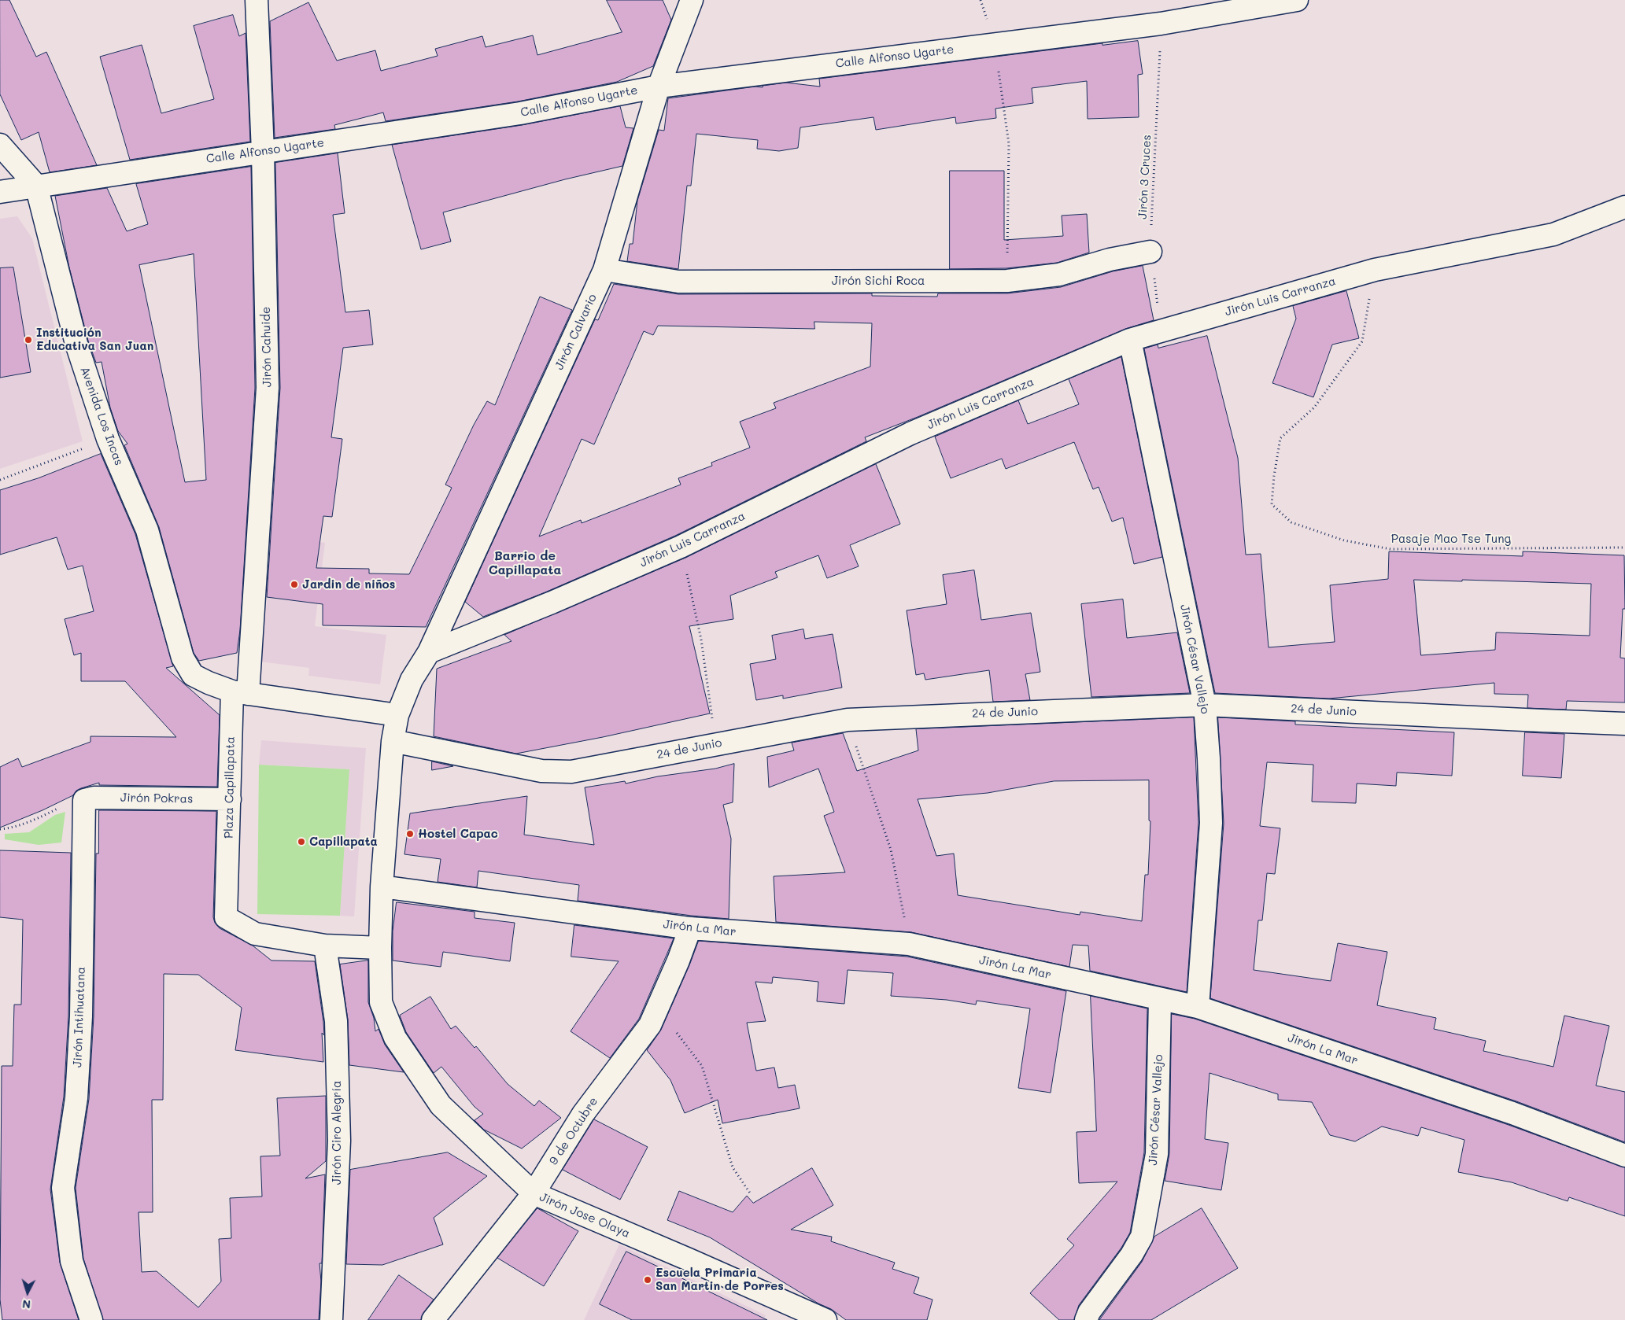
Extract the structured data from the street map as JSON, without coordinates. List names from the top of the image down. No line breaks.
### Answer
{"streets":{"street":["Calle Alfonso Ugarte","Jirón Sichi Roca","Jirón Luis Carranza","Jirón Calvario","Jirón Cahuide","Avenida Los Incas","Jirón César Vallejo","24 de Junio","Plaza Capillapata","Jirón Pokras","Jirón La Mar","Jirón Intihuatana","9 de Octubre","Jirón Ciro Alegría","Jirón Jose Olaya"],"path":["Jirón 3 Cruces","Pasaje Mao Tse Tung"]},"crossings":[["Calle Alfonso Ugarte","Jirón 3 Cruces"],["Calle Alfonso Ugarte","Jirón Calvario"],["Calle Alfonso Ugarte","Jirón Cahuide"],["Calle Alfonso Ugarte","Avenida Los Incas"],["Jirón 3 Cruces","Jirón Sichi Roca"],["Jirón 3 Cruces","Jirón Luis Carranza"],["Jirón Sichi Roca","Jirón Calvario"],["Jirón Luis Carranza","Jirón Calvario"],["Jirón Luis Carranza","Pasaje Mao Tse Tung"],["Jirón Luis Carranza","Jirón César Vallejo"],["Jirón Cahuide","Avenida Los Incas"],["Jirón Cahuide","Plaza Capillapata"],["Avenida Los Incas","Plaza Capillapata"],["Jirón César Vallejo","24 de Junio"],["Jirón César Vallejo","Jirón La Mar"],["Plaza Capillapata","Jirón Pokras"],["Plaza Capillapata","Jirón Ciro Alegría"],["Plaza Capillapata","Jirón Jose Olaya"],["Jirón Pokras","Jirón Intihuatana"],["Jirón La Mar","9 de Octubre"],["9 de Octubre","Jirón Jose Olaya"]],"districts":["Barrio de Capillapata"],"places":["Institución Educativa San Juan","Jardin de niños","Hostel Capac","Capillapata","Escuela Primaria San Martin de Porres"],"north":"bottom"}
